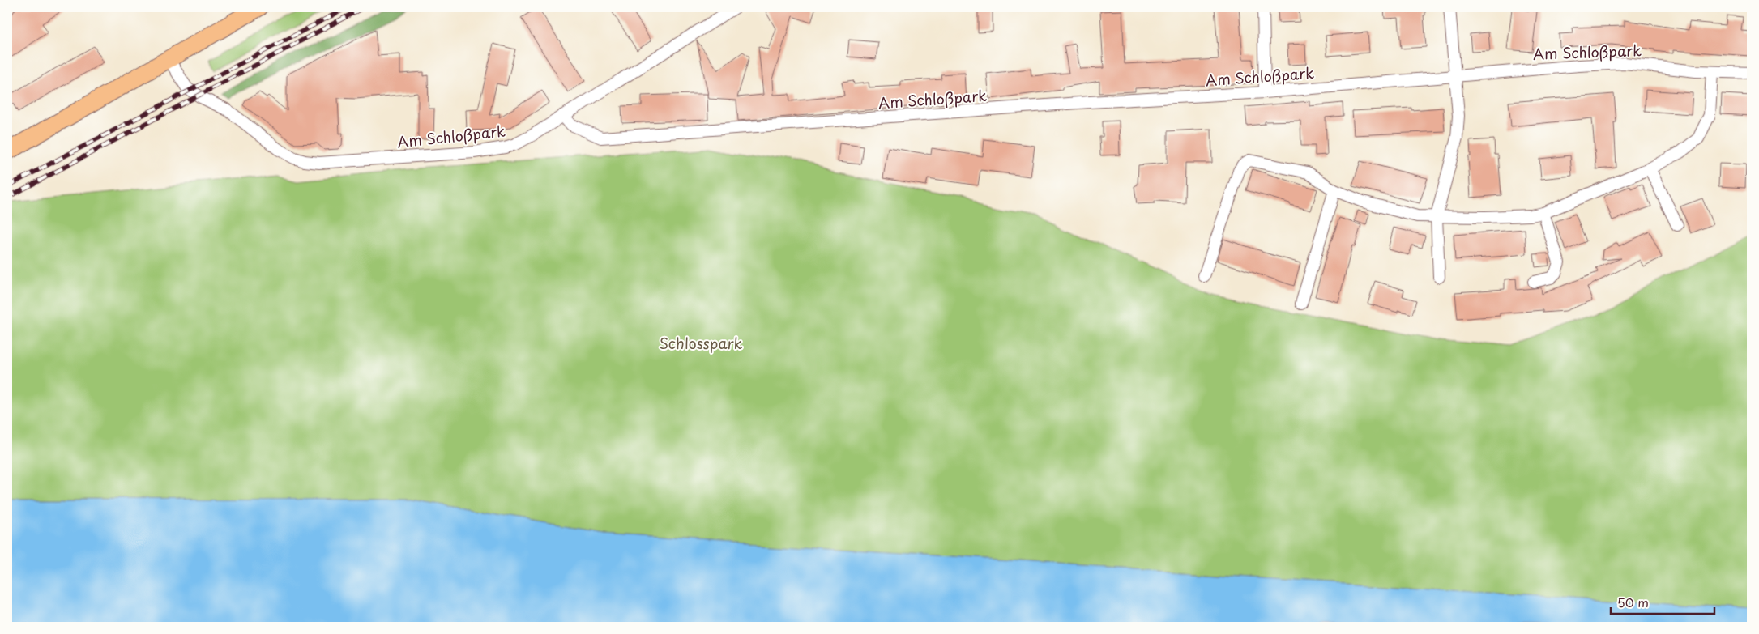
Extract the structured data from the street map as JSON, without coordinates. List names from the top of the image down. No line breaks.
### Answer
{"streets":{"street":["Am Schloßpark"]},"parks":["Schlosspark"],"scale_bar":"50 m"}
